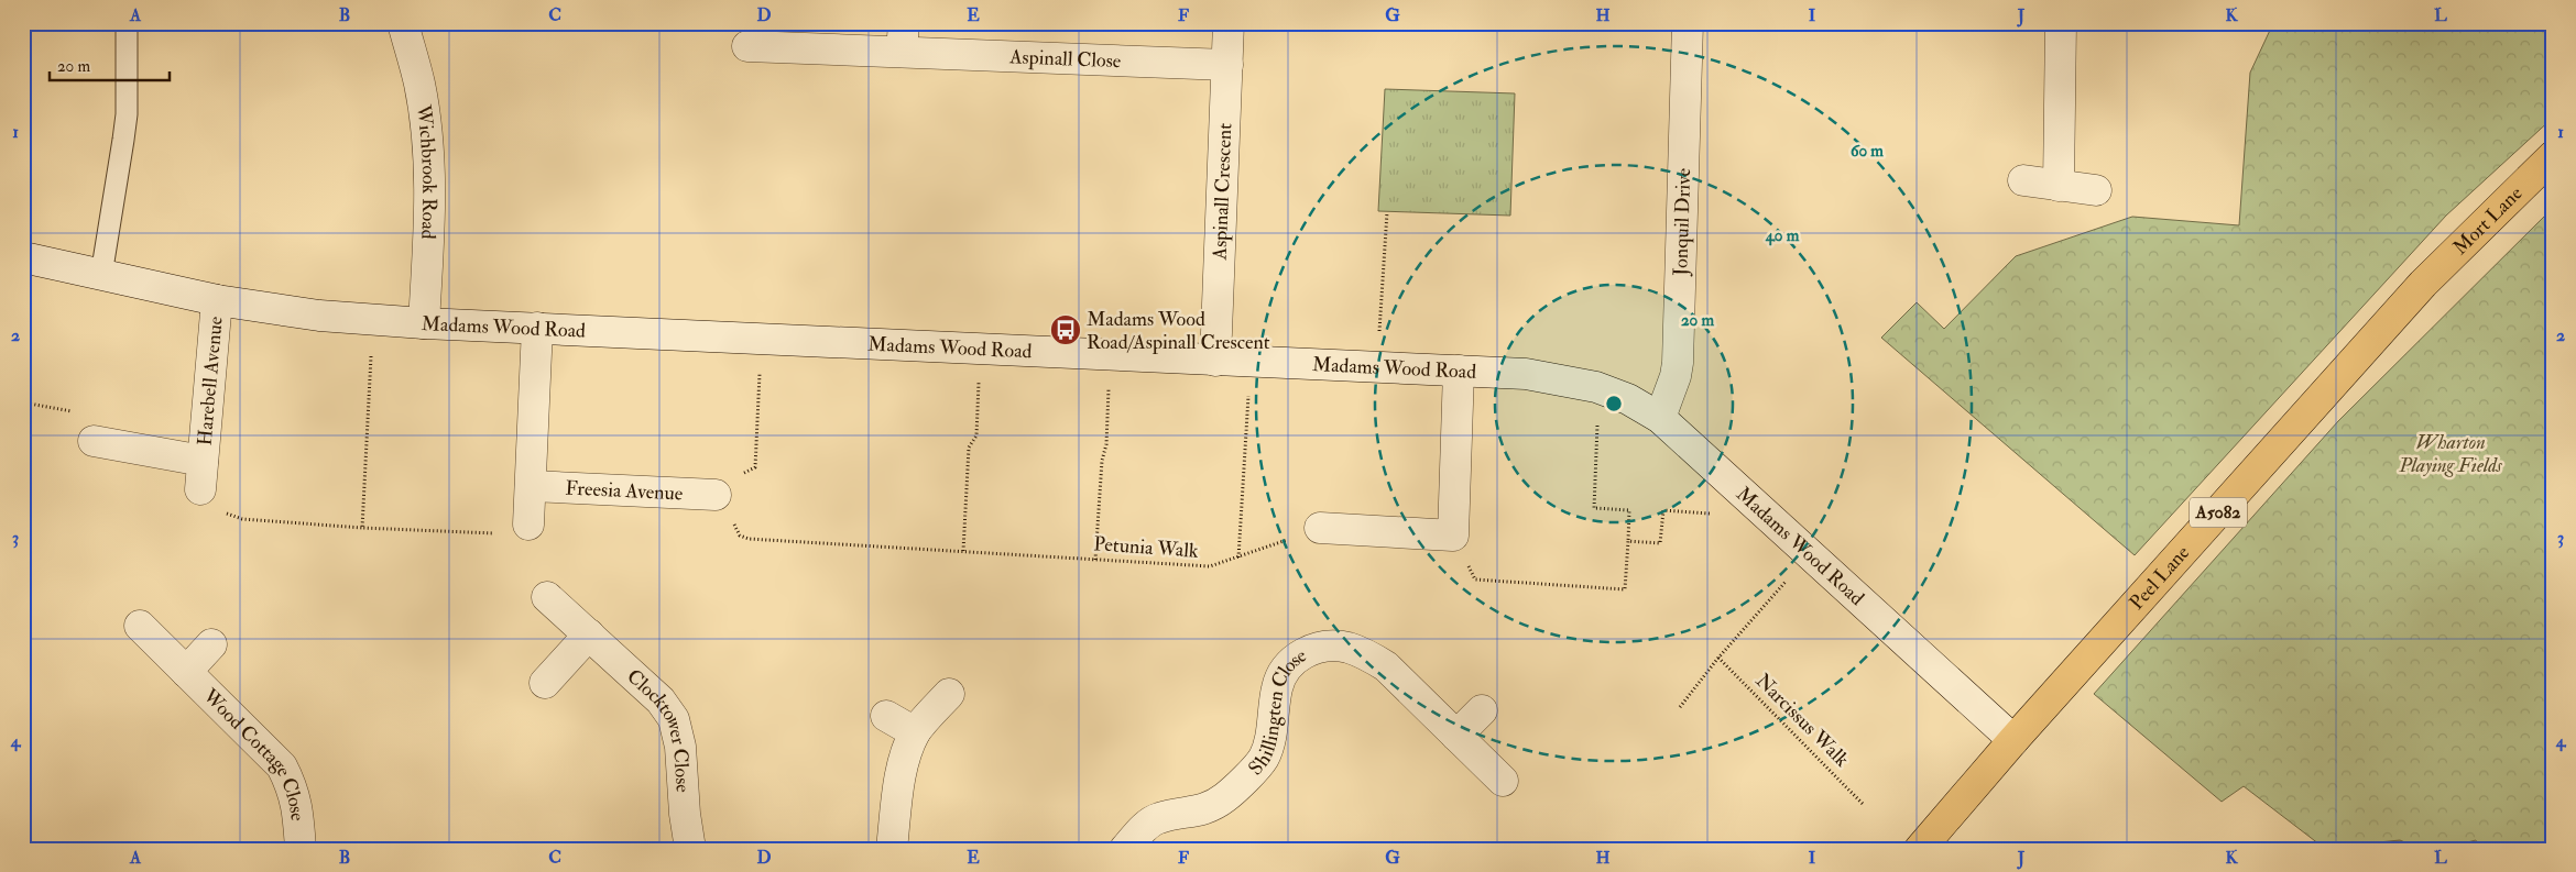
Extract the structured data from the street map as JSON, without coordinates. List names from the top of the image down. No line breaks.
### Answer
{"streets":{"main road":["Mort Lane","A5082","Peel Lane"],"street":["Aspinall Close","Wichbrook Road","Aspinall Crescent","Jonquil Drive","Madams Wood Road","Harebell Avenue","Freesia Avenue","Shillingten Close","Clocktower Close","Wood Cottage Close"],"path":["Petunia Walk","Narcissus Walk"]},"crossings":[["Aspinall Close","Aspinall Crescent"],["Wichbrook Road","Madams Wood Road"],["Aspinall Crescent","Madams Wood Road"],["Mort Lane","Peel Lane"],["Jonquil Drive","Madams Wood Road"],["Madams Wood Road","Harebell Avenue"],["Madams Wood Road","Peel Lane"],["Freesia Avenue","Petunia Walk"]],"parks":["Wharton Playing Fields"],"places":{"bus stop":["Madams Wood Road/Aspinall Crescent"]},"scale_bar":"20 m","grid":{"columns":["A","B","C","D","E","F","G","H","I","J","K","L"],"rows":["1","2","3","4"]},"rings":["60 m","40 m","20 m"]}
